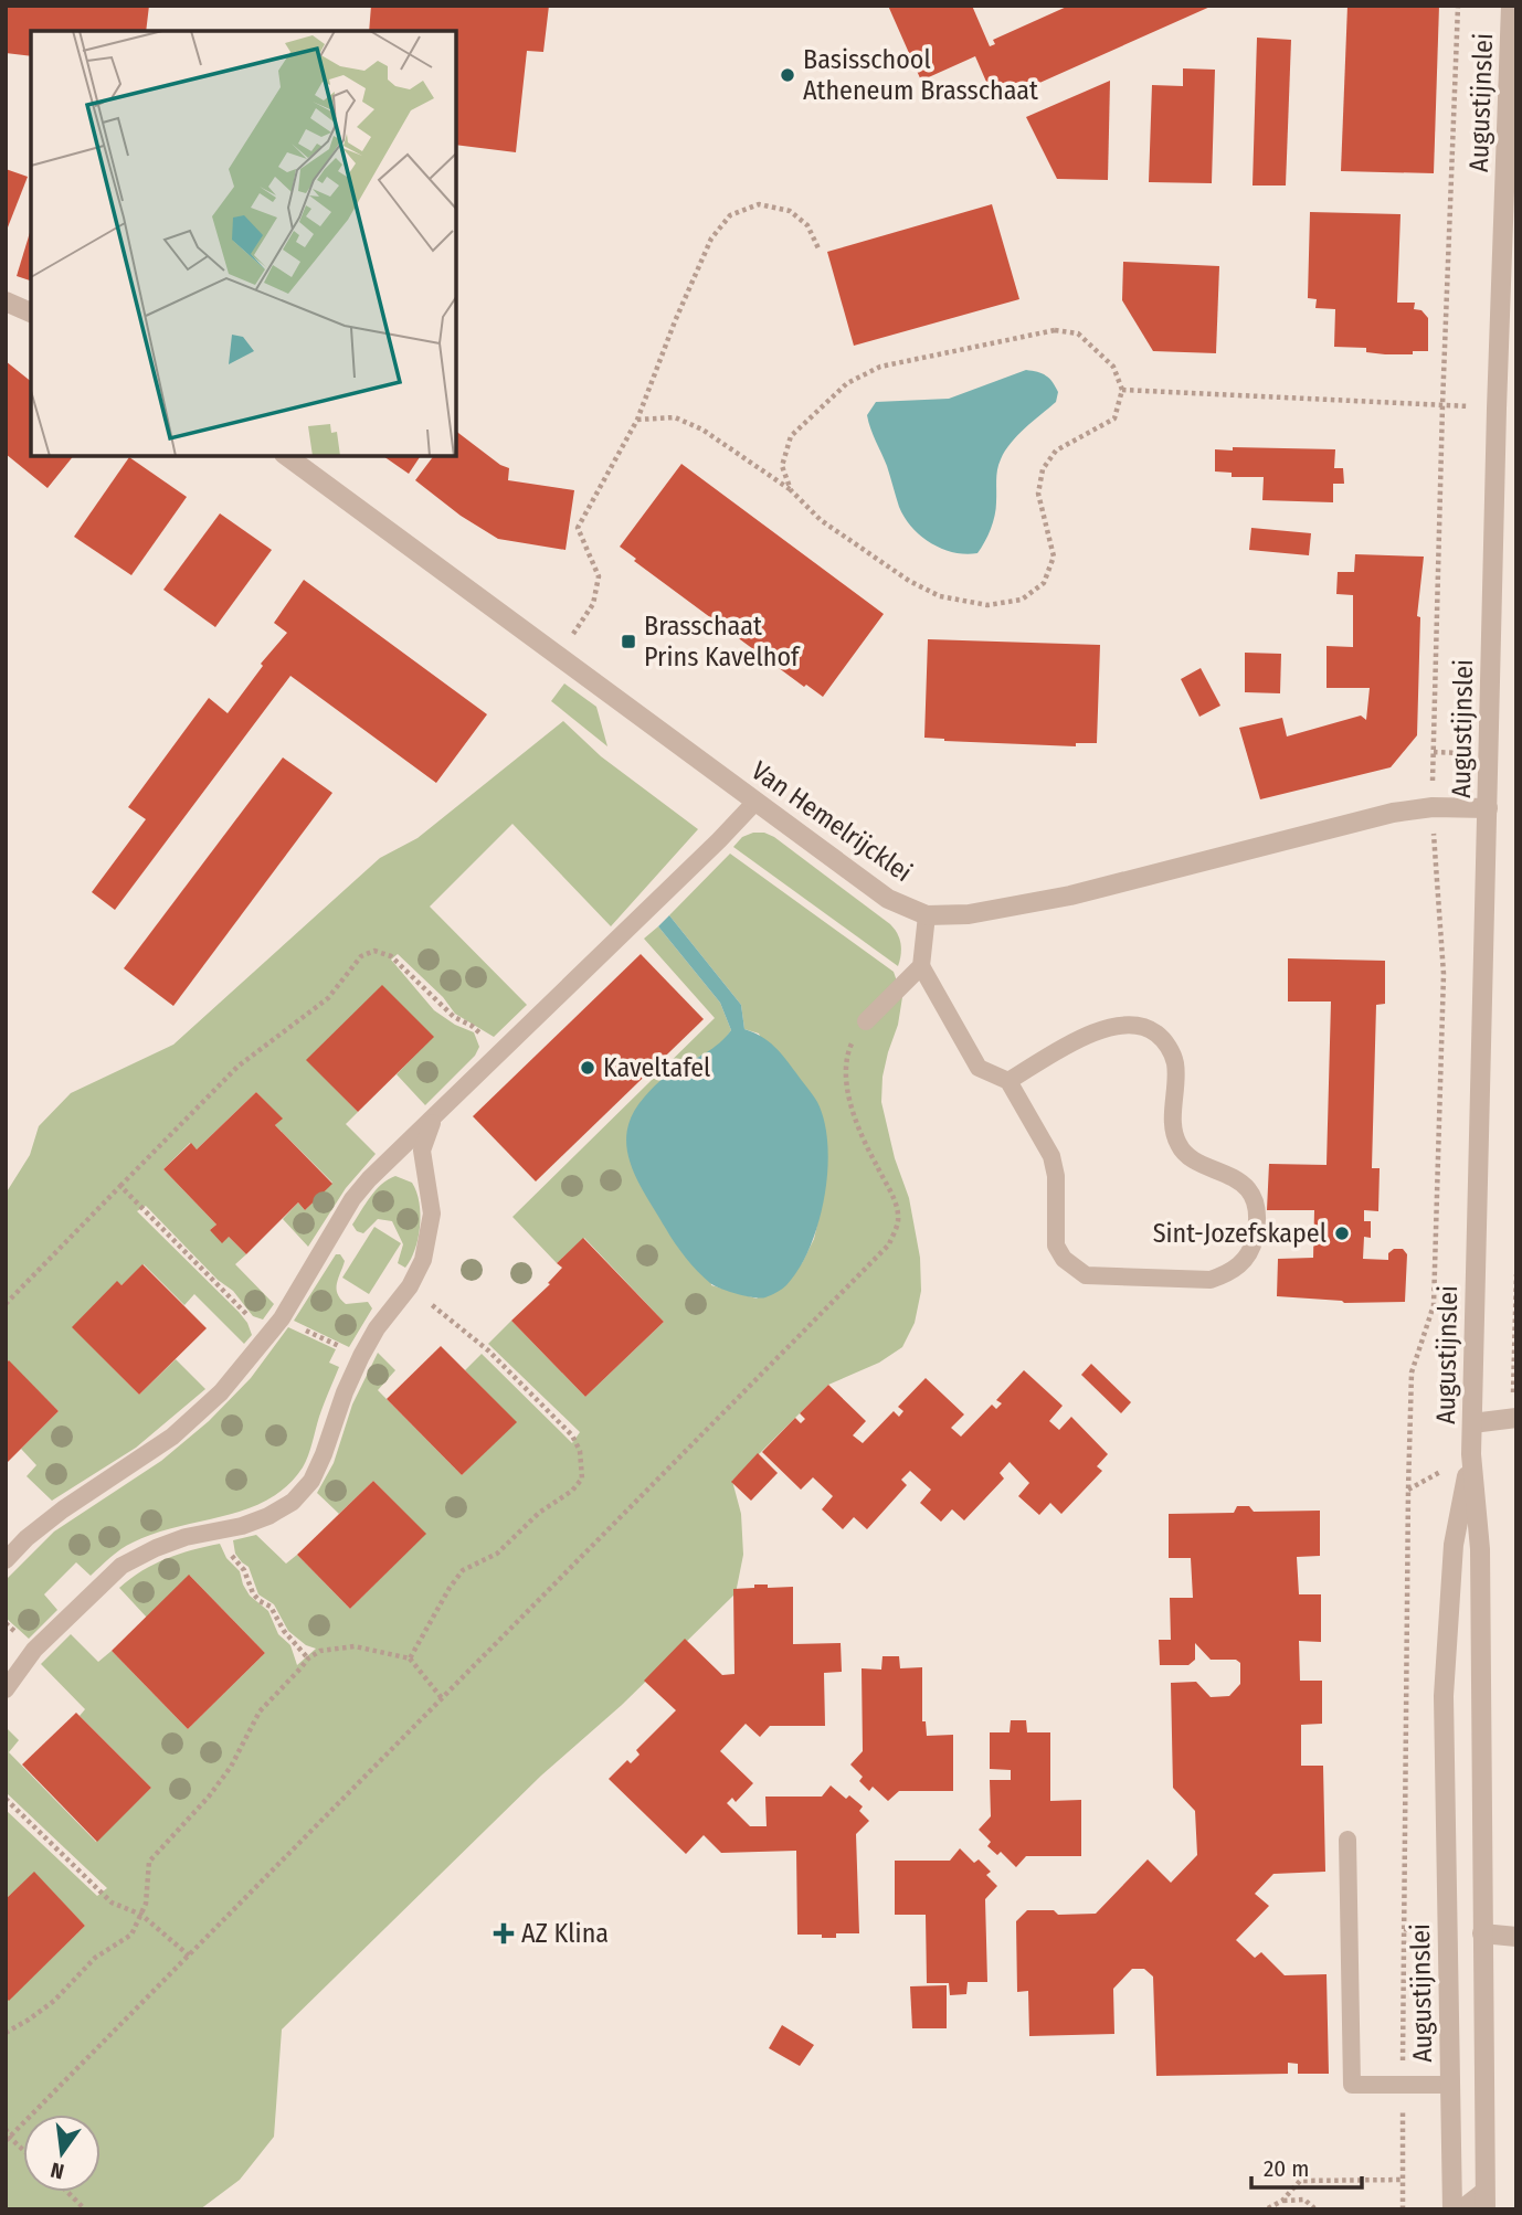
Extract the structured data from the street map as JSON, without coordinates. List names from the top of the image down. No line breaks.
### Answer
{"streets":{"street":["Augustijnslei","Van Hemelrijcklei"]},"crossings":[["Augustijnslei","Van Hemelrijcklei"]],"places":{"other":["Basisschool Atheneum Brasschaat","Kaveltafel","Sint-Jozefskapel"],"transit":["Brasschaat Prins Kavelhof"],"health":["AZ Klina"]},"scale_bar":"20 m","north":"bottom"}
